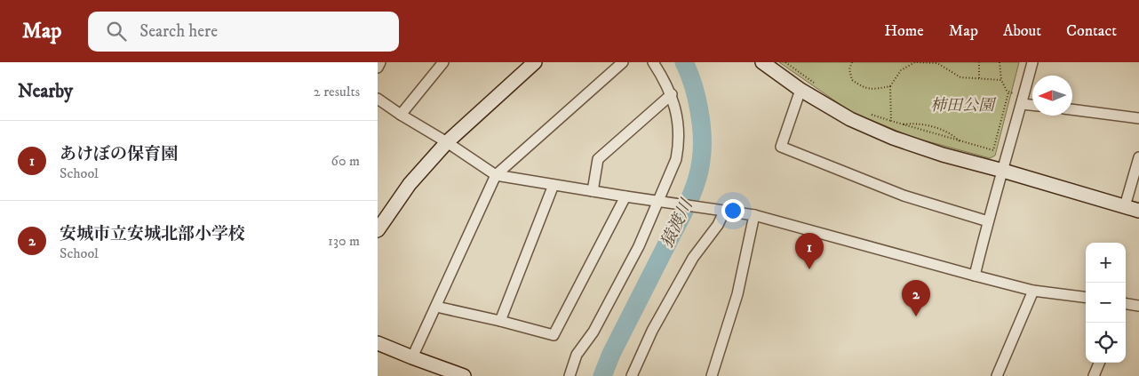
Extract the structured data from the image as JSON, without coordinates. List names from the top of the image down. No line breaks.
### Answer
{"water":["猿渡川"],"parks":["柿田公園"],"north":"left","page":{"header":"Map","search":"Search here","nav":["Home","Map","About","Contact"],"heading":["Nearby","2 results"],"list":[{"mark":"1","name":"あけぼの保育園","note":"School","value":"60 m"},{"mark":"2","name":"安城市立安城北部小学校","note":"School","value":"130 m"}],"pins":["1","2"],"map_buttons":["+","−"]}}
